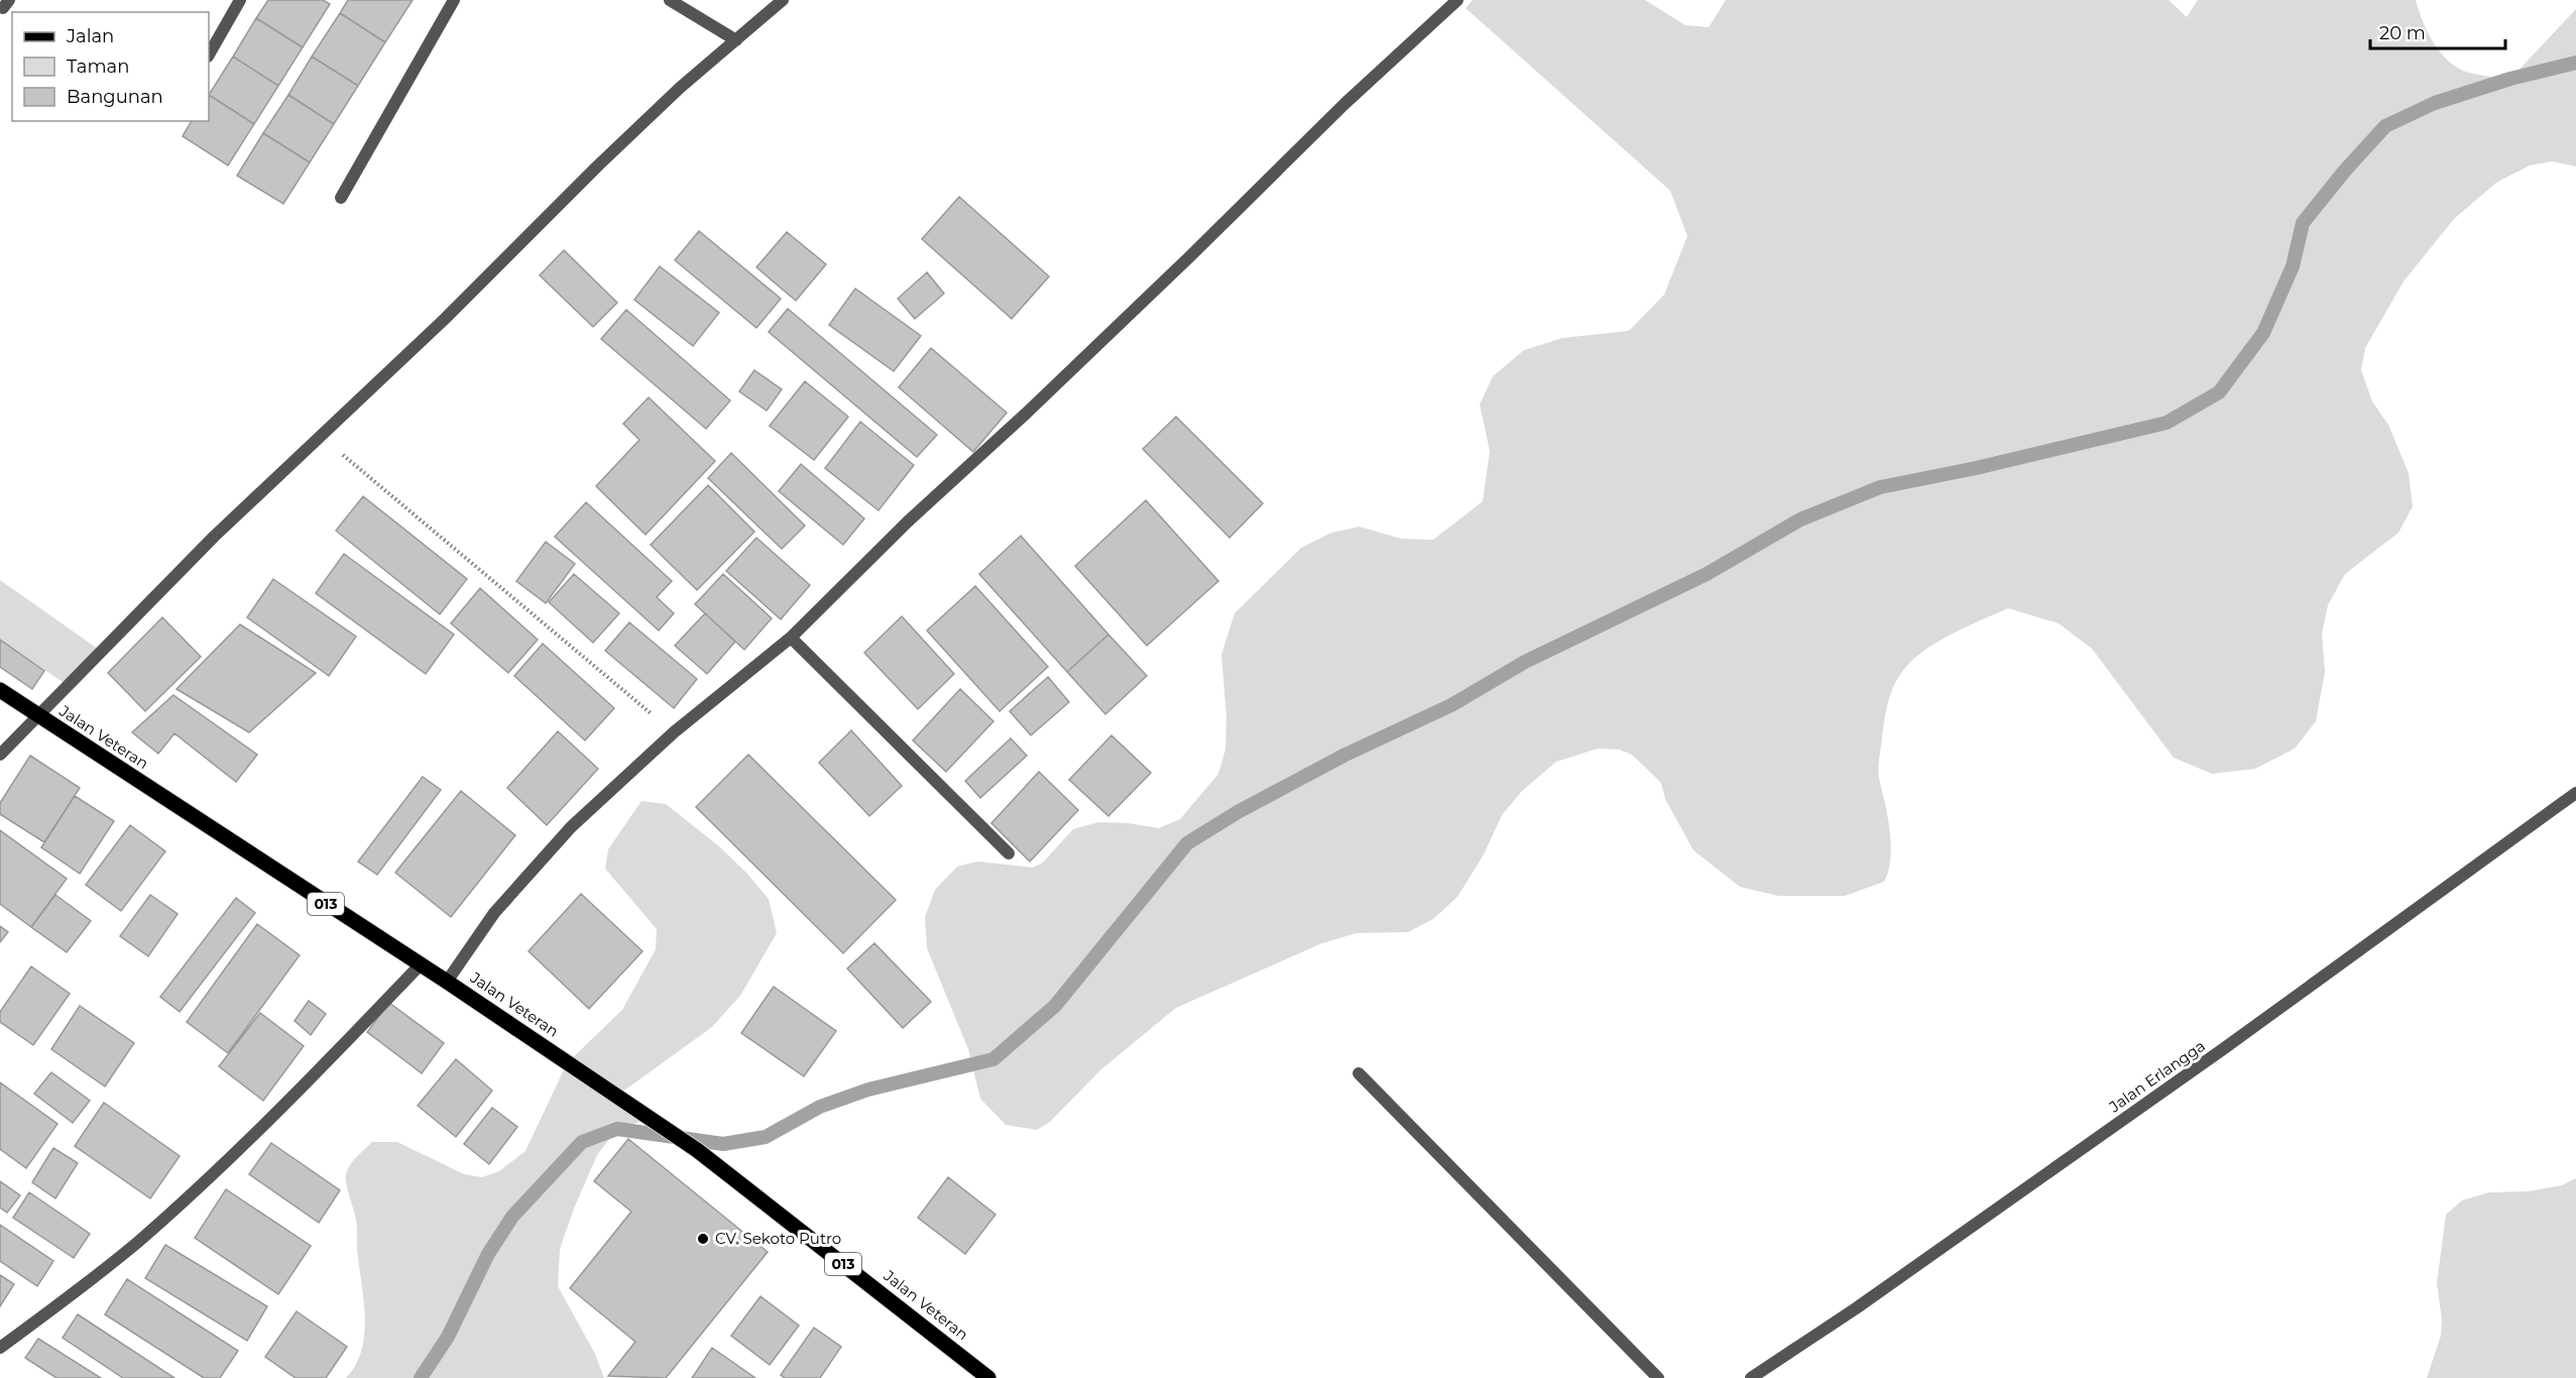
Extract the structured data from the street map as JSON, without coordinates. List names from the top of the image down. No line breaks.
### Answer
{"streets":{"main road":["Jalan Veteran","013"],"street":["Jalan Erlangga"]},"places":["CV. Sekoto Putro"],"legend":["Jalan","Taman","Bangunan"],"scale_bar":"20 m"}
